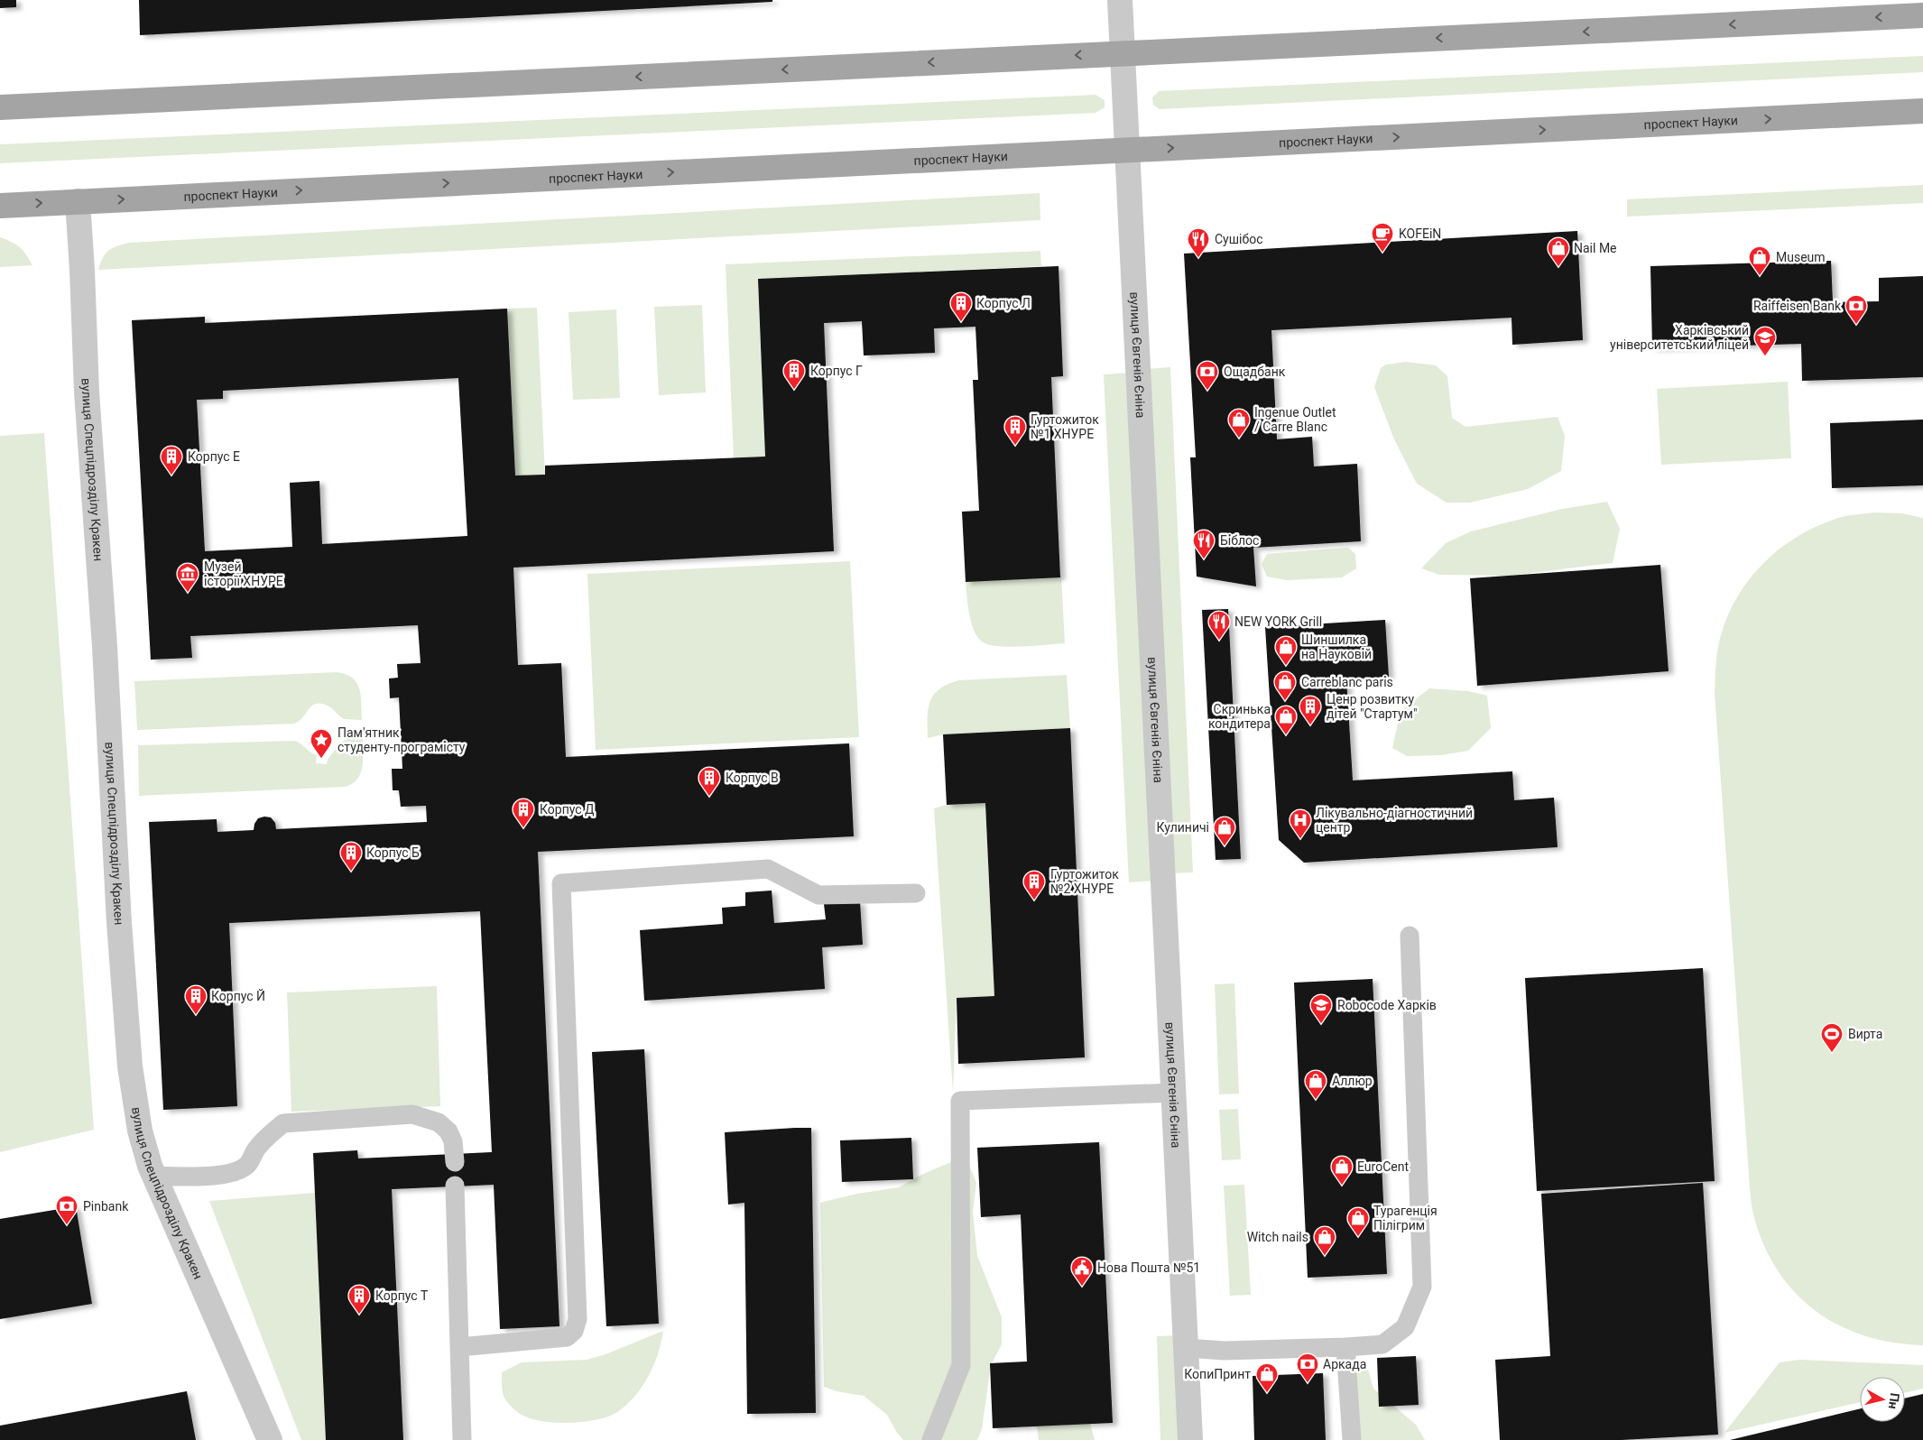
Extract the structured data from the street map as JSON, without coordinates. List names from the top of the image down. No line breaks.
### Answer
{"streets":{"main road":["проспект Науки"],"street":["вулиця Євгенія Єніна","вулиця Спецпідрозділу Кракен"]},"crossings":[["проспект Науки","вулиця Євгенія Єніна"],["проспект Науки","вулиця Спецпідрозділу Кракен"]],"places":{"cafe":["KOFEiN"],"restaurant":["Сушібос","Біблос","NEW YORK Grill"],"shop":["Nail Me","Museum","Ingenue Outlet / Carre Blanc","Шиншилка на Науковій","Carreblanc paris","Скринька кондитера","Кулиничі","Аллюр","EuroCent","Турагенція Пілігрим","Witch nails","КопиПринт"],"building":["Корпус Л","Корпус Г","Гуртожиток №1 ХНУРЕ","Корпус E","Ценр розвитку дітей \"Стартум\"","Корпус В","Корпус Д","Корпус Б","Гуртожиток №2 ХНУРЕ","Корпус Й","Корпус T"],"bank":["Raiffeisen Bank","Ощадбанк","Pinbank","Аркада"],"school or university":["Харківський університетський ліцей","Robocode Харків"],"museum":["Музей історії ХНУРЕ"],"place":["Пам'ятник студенту-програмісту"],"hospital":["Лікувально-діагностичний центр"],"sports":["Вирта"],"public building":["Нова Пошта №51"]},"north":"right"}
